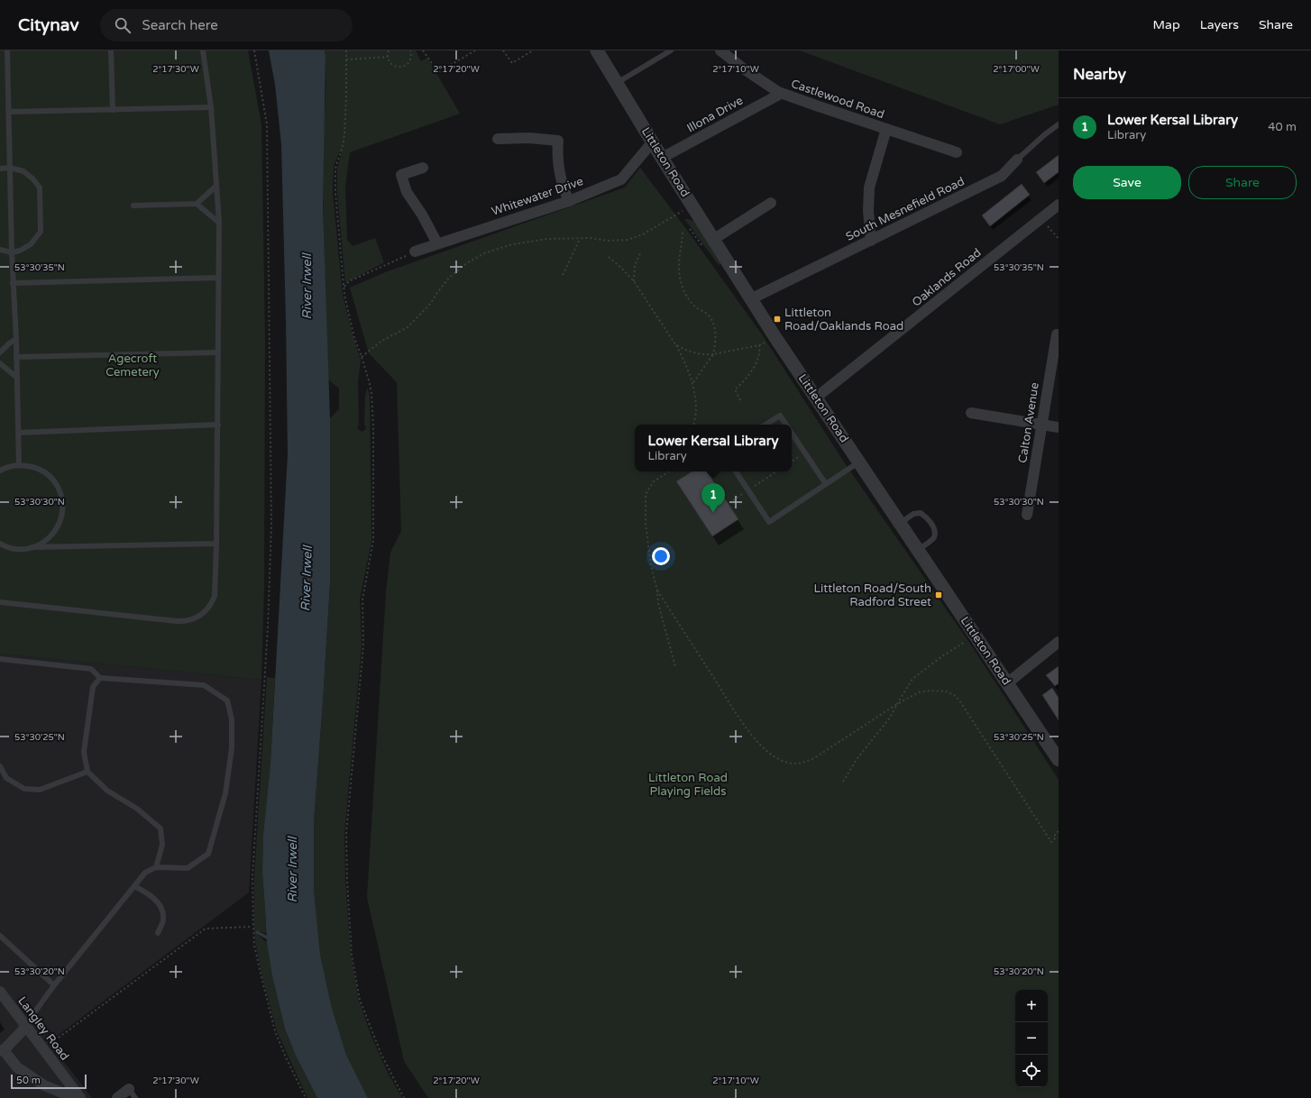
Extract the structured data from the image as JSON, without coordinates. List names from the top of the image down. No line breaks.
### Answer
{"streets":{"street":["Castlewood Road","Illona Drive","Littleton Road","Whitewater Drive","South Mesnefield Road","Oaklands Road","Calton Avenue","Langley Road"]},"crossings":[["Castlewood Road","Illona Drive"],["Illona Drive","Littleton Road"],["Littleton Road","Whitewater Drive"],["Littleton Road","South Mesnefield Road"],["Littleton Road","Oaklands Road"]],"water":["River Irwell"],"parks":["Agecroft Cemetery","Littleton Road Playing Fields"],"places":{"transit":["Littleton Road/Oaklands Road","Littleton Road/South Radford Street"]},"scale_bar":"50 m","page":{"header":"Citynav","search":"Search here","nav":["Map","Layers","Share"],"heading":"Nearby","list":[{"mark":"1","name":"Lower Kersal Library","note":"Library","value":"40 m"}],"buttons":["Save","Share"],"popup":["Lower Kersal Library","Library"],"pins":"1","map_buttons":["+","−"],"scale":"50 m"},"coordinates":["2°17'30\"W","2°17'20\"W","2°17'10\"W","2°17'00\"W","53°30'35\"N","53°30'30\"N","53°30'25\"N","53°30'20\"N"]}
